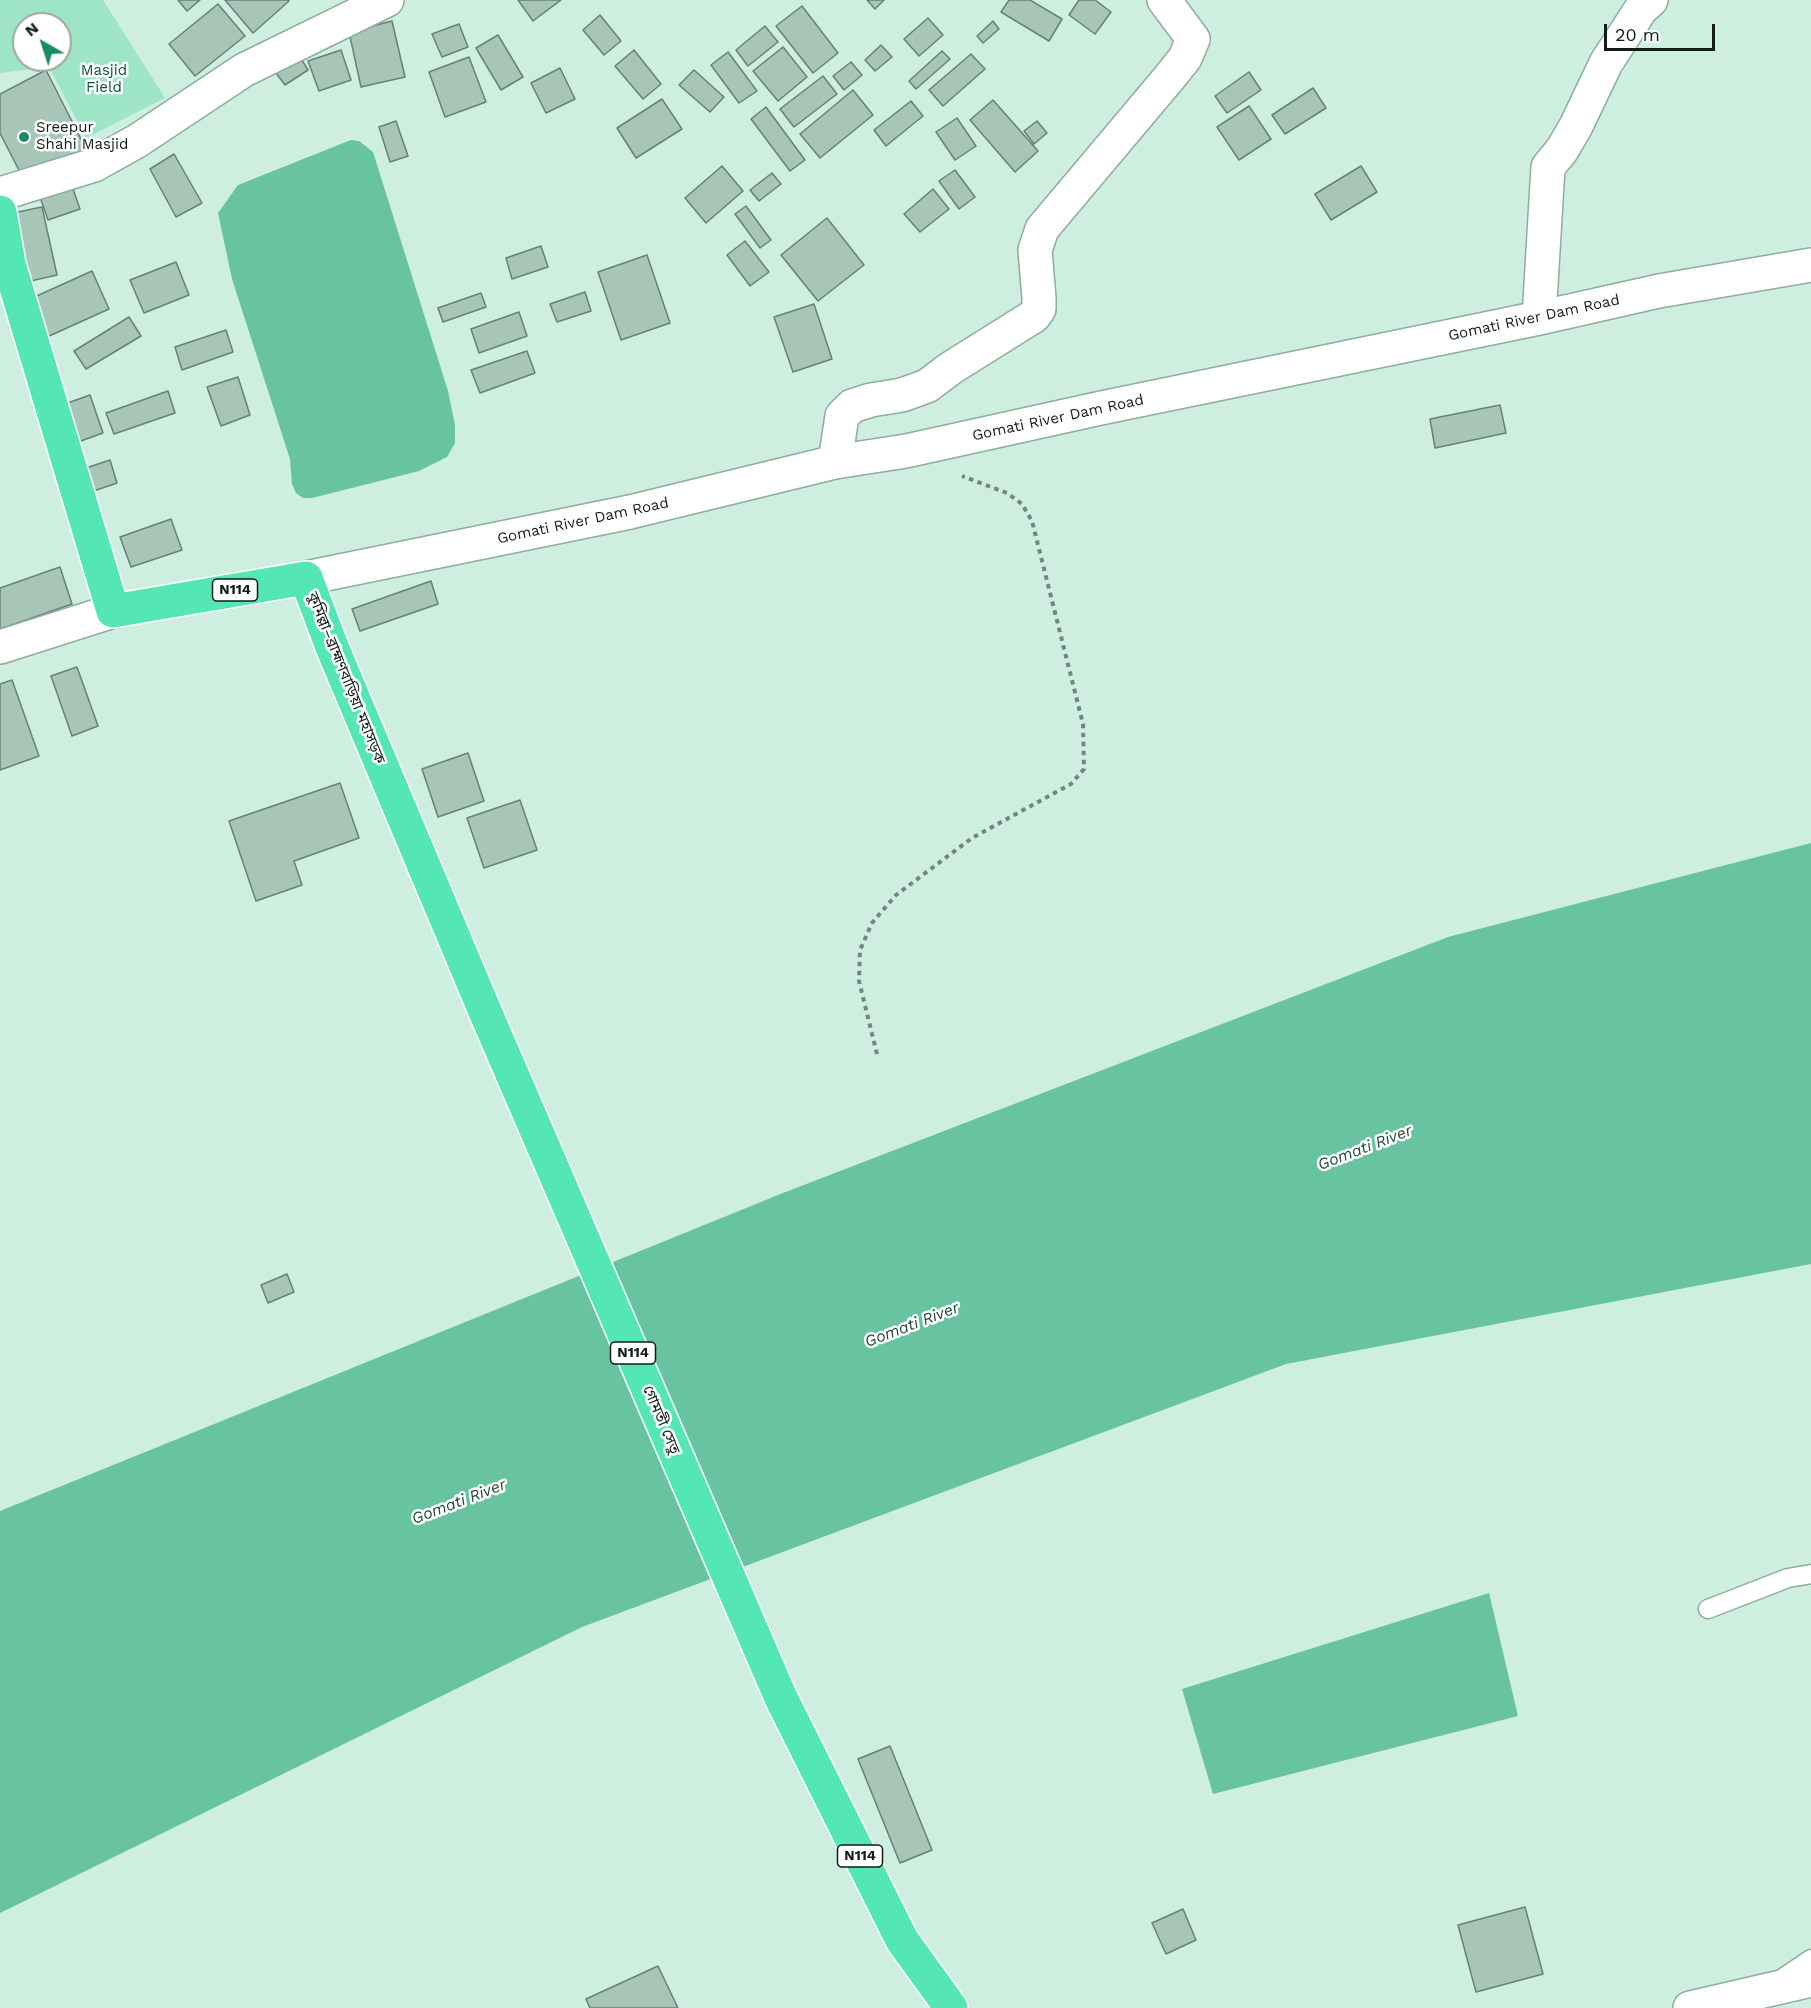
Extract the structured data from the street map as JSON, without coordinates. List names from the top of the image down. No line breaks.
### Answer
{"streets":{"highway":["N114","কুমিল্লা–ব্রাহ্মণবাড়িয়া মহাসড়ক","গোমতী সেতু"],"main road":["Gomati River Dam Road"]},"crossings":[["Gomati River Dam Road","কুমিল্লা–ব্রাহ্মণবাড়িয়া মহাসড়ক"],["কুমিল্লা–ব্রাহ্মণবাড়িয়া মহাসড়ক","গোমতী সেতু"]],"water":["Gomati River"],"parks":["Masjid Field"],"places":["Sreepur Shahi Masjid"],"scale_bar":"20 m","north":"top left"}
